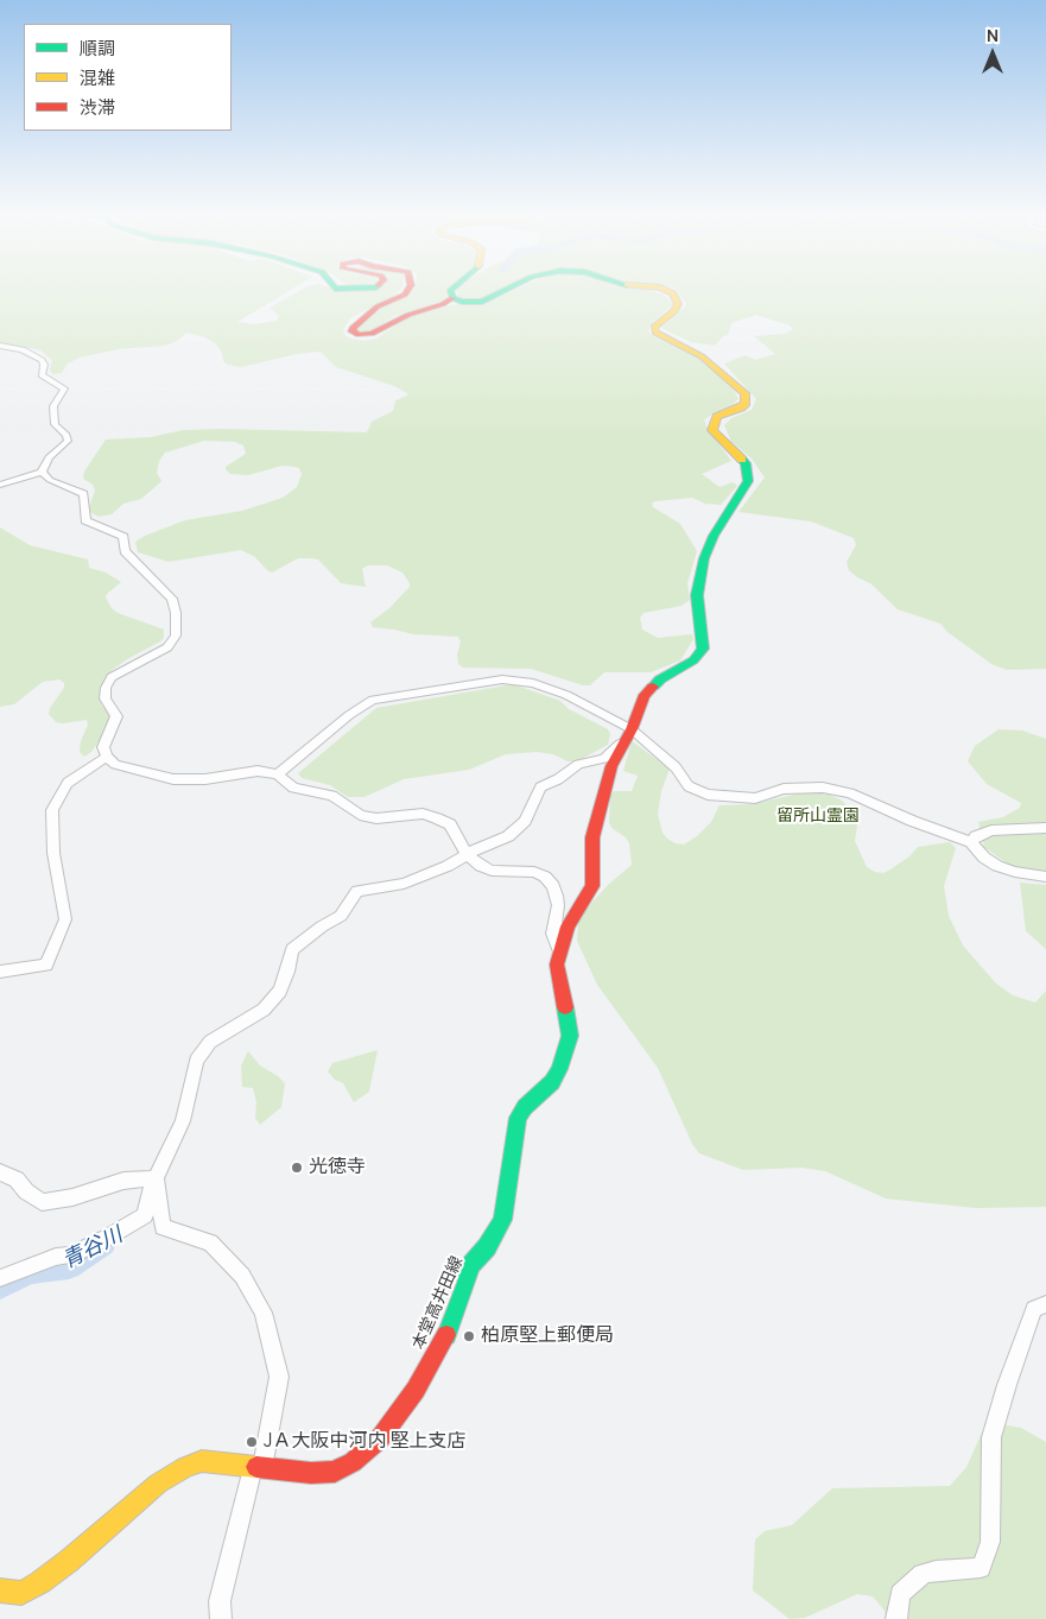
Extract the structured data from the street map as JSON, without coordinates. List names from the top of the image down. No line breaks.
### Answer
{"streets":{"main road":["本堂高井田線"]},"water":["青谷川"],"parks":["留所山霊園"],"places":["光徳寺","柏原堅上郵便局","JＡ大阪中河内 堅上支店"],"legend":["順調","混雑","渋滞"],"north":"top"}
